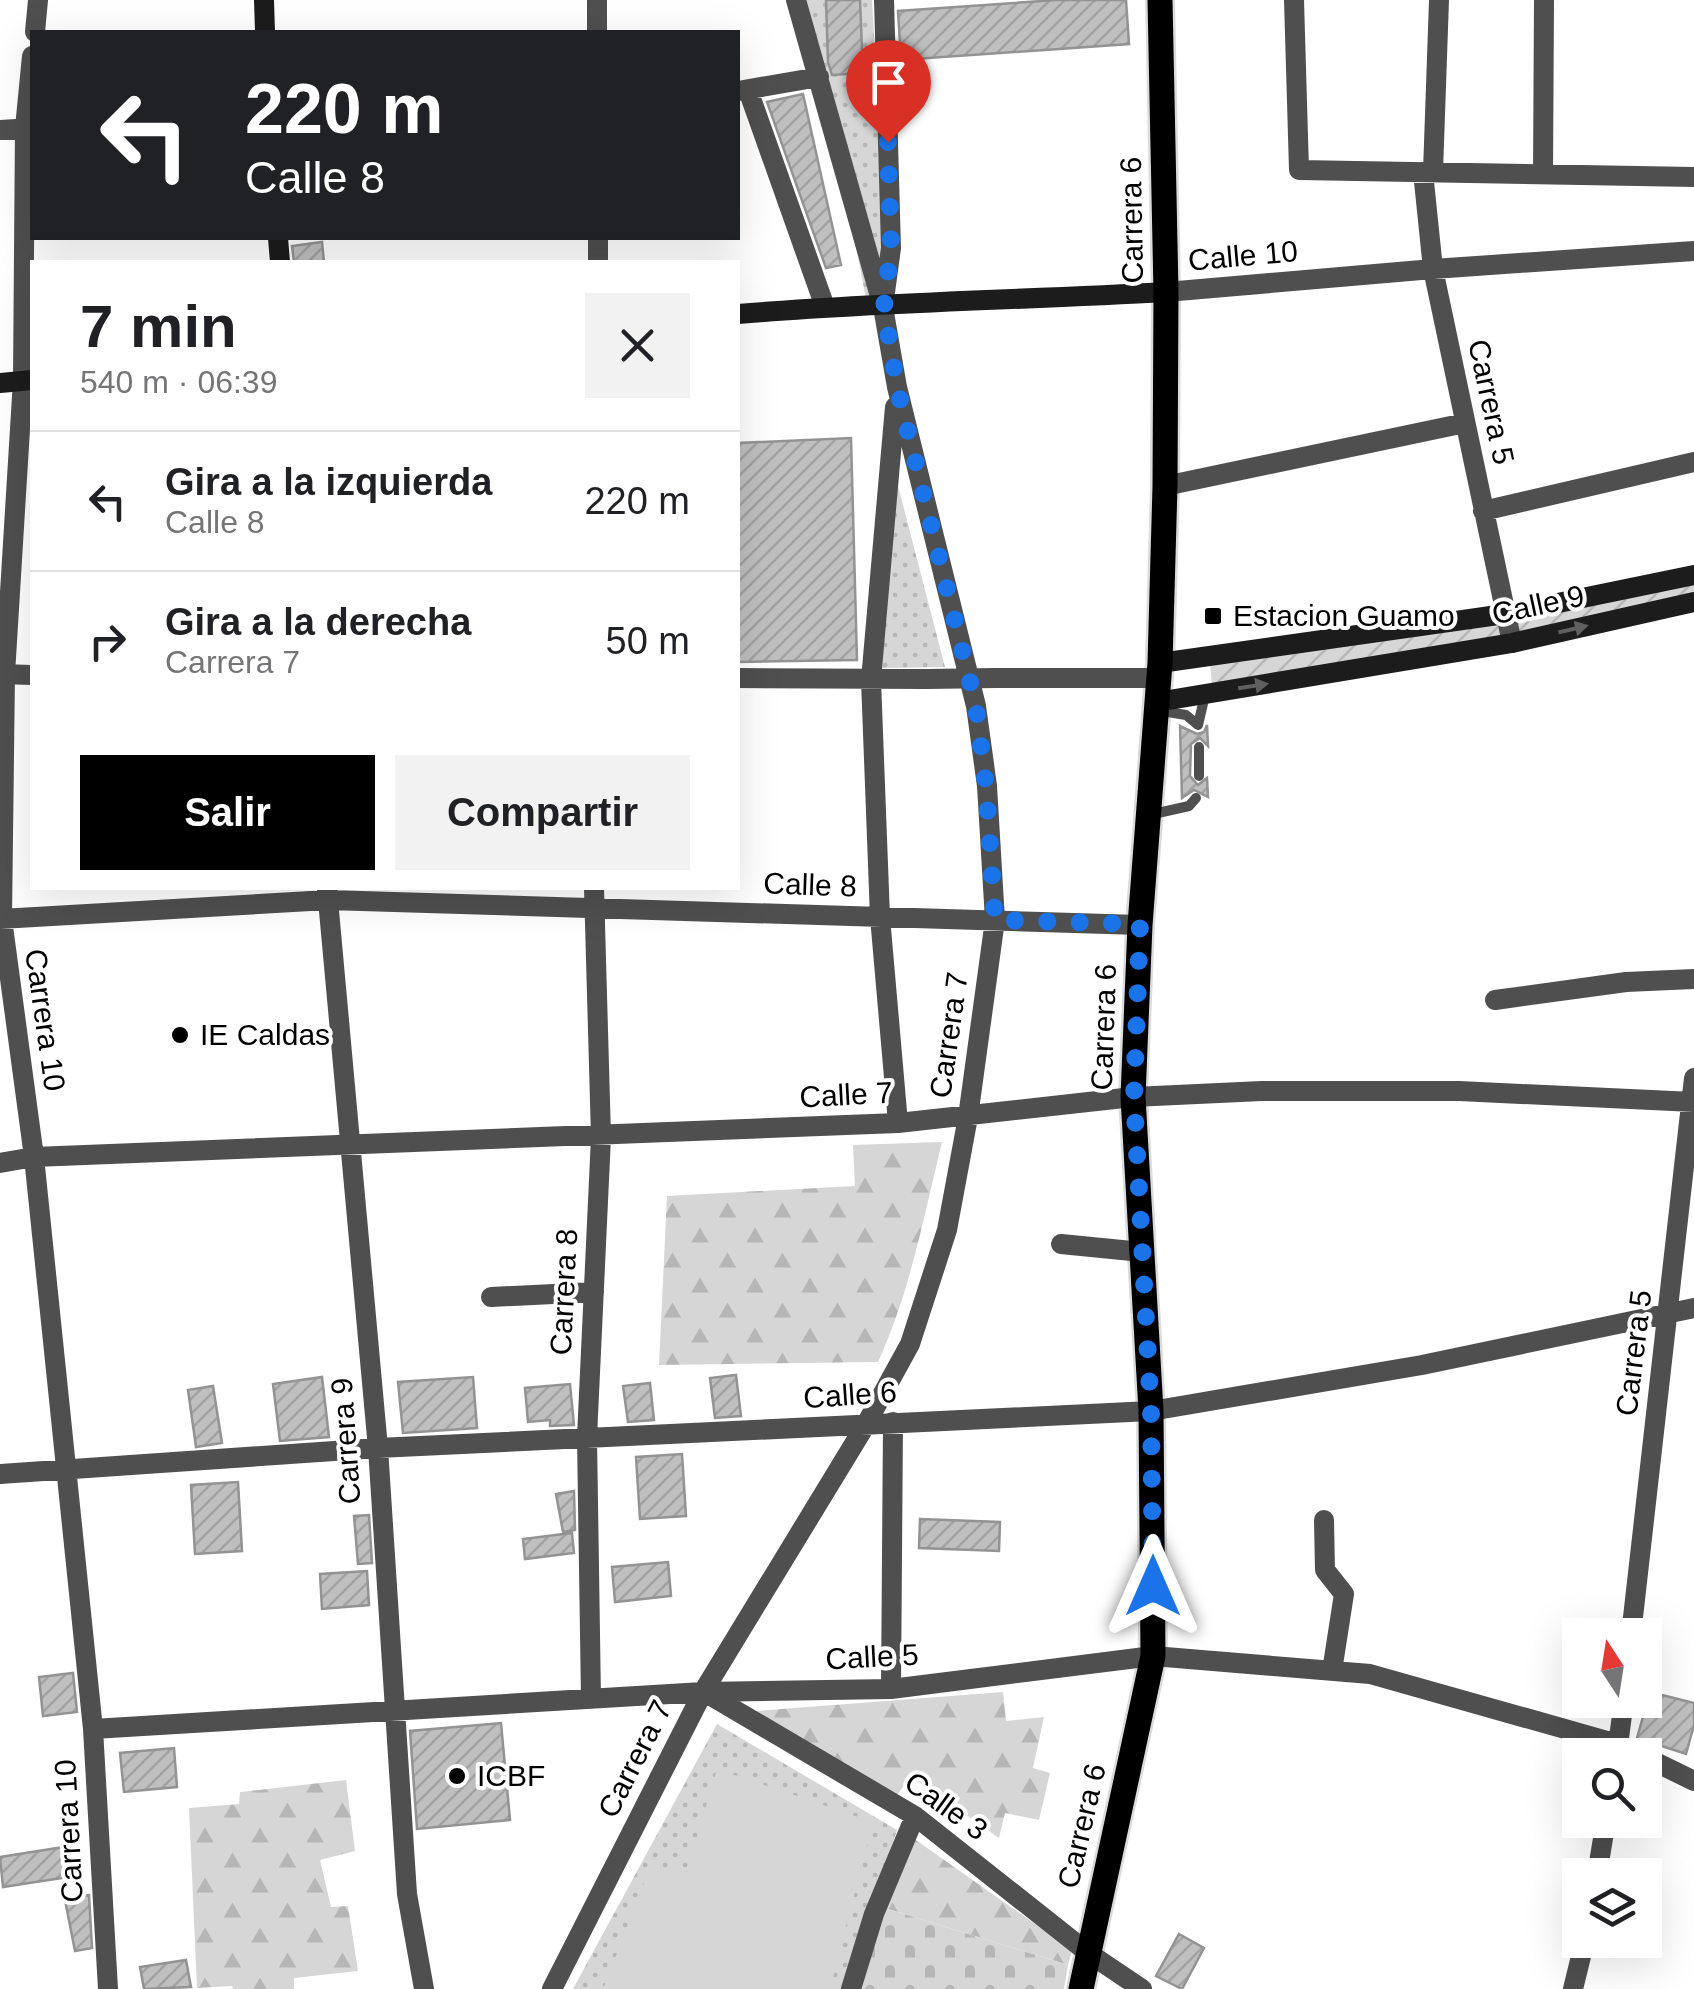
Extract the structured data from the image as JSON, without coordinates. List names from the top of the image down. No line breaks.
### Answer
{"streets":{"main road":["Carrera 6"],"street":["Calle 10","Carrera 5","Calle 9","Calle 8","Carrera 10","Carrera 7","Calle 7","Carrera 8","Calle 6","Carrera 9","Calle 5","Calle 3"]},"crossings":[["Carrera 6","Calle 10"],["Carrera 6","Calle 9"],["Carrera 6","Calle 8"],["Carrera 6","Calle 7"],["Carrera 6","Calle 6"],["Carrera 6","Calle 5"],["Carrera 6","Calle 3"],["Calle 10","Carrera 5"],["Calle 10","Carrera 7"],["Carrera 5","Calle 9"],["Carrera 5","Calle 7"],["Carrera 5","Calle 6"],["Calle 8","Carrera 10"],["Calle 8","Carrera 7"],["Calle 8","Carrera 8"],["Calle 8","Carrera 9"],["Carrera 10","Calle 7"],["Carrera 10","Calle 6"],["Carrera 10","Calle 5"],["Carrera 7","Calle 7"],["Carrera 7","Calle 6"],["Carrera 7","Calle 5"],["Carrera 7","Calle 3"],["Calle 7","Carrera 8"],["Calle 7","Carrera 9"],["Carrera 8","Calle 6"],["Carrera 8","Calle 5"],["Calle 6","Carrera 9"],["Carrera 9","Calle 5"],["Calle 5","Calle 3"]],"places":{"transit":["Estacion Guamo"],"other":["IE Caldas","ICBF"]},"north":"top","page":{"turn":["220 m","Calle 8"],"heading":["7 min","540 m · 06:39"],"list":[{"name":"Gira a la izquierda","note":"Calle 8","value":"220 m"},{"name":"Gira a la derecha","note":"Carrera 7","value":"50 m"}],"buttons":["Salir","Compartir"]}}
